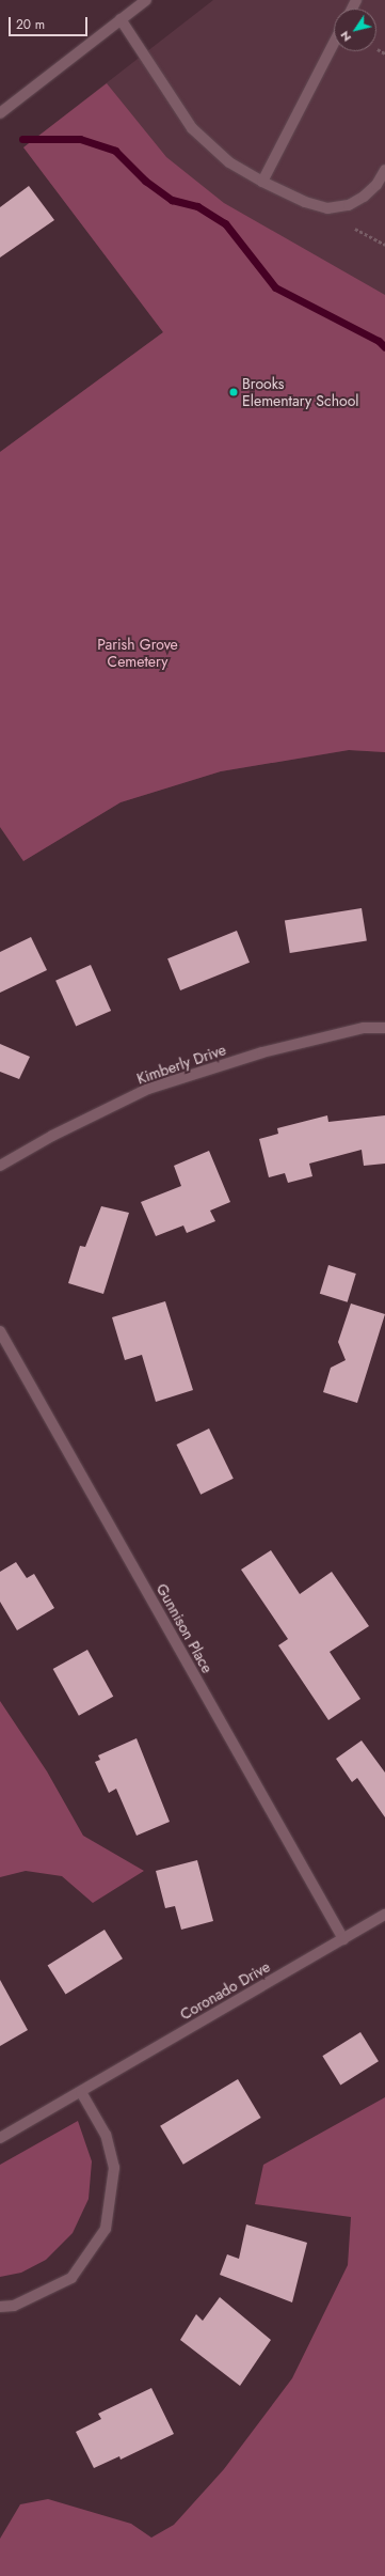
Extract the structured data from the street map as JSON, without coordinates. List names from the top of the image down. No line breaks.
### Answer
{"streets":{"street":["Kimberly Drive","Gunnison Place","Coronado Drive"]},"crossings":[["Gunnison Place","Coronado Drive"]],"parks":["Parish Grove Cemetery"],"places":["Brooks Elementary School"],"scale_bar":"20 m","north":"bottom left"}
